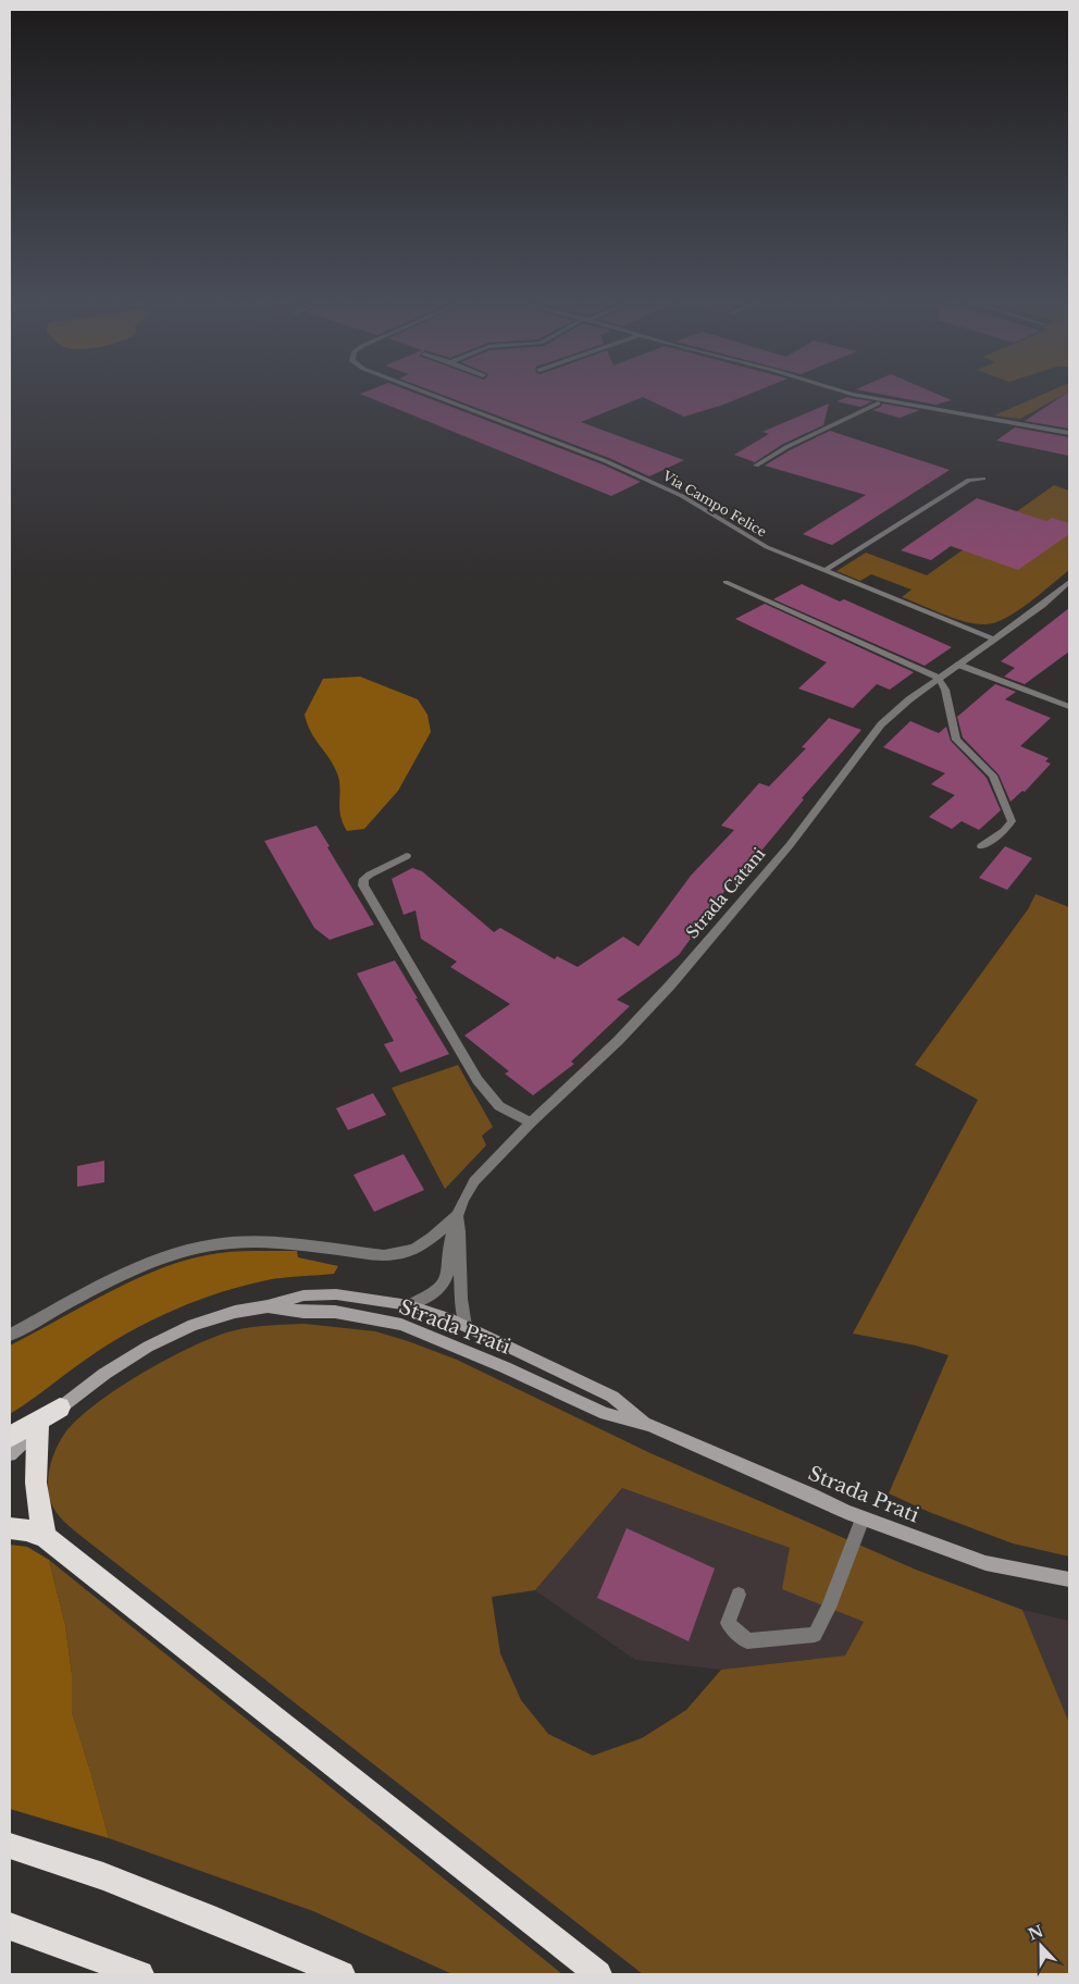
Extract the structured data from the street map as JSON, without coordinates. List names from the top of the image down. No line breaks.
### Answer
{"streets":{"street":["Via Campo Felice","Strada Catani","Strada Prati"]},"crossings":[["Via Campo Felice","Strada Catani"],["Strada Catani","Strada Prati"]],"north":"top"}
